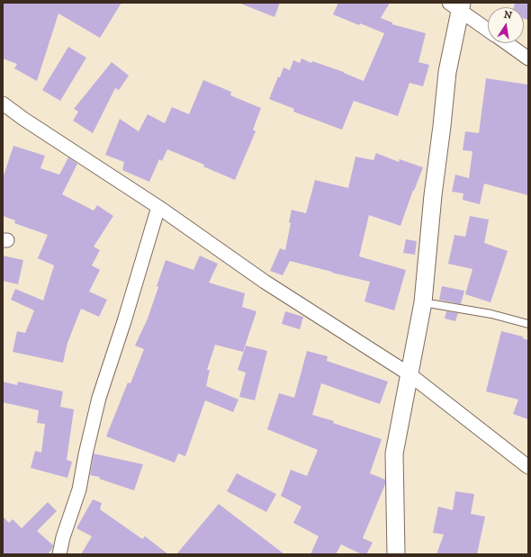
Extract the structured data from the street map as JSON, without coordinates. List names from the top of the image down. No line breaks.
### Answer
{"north":"top"}
